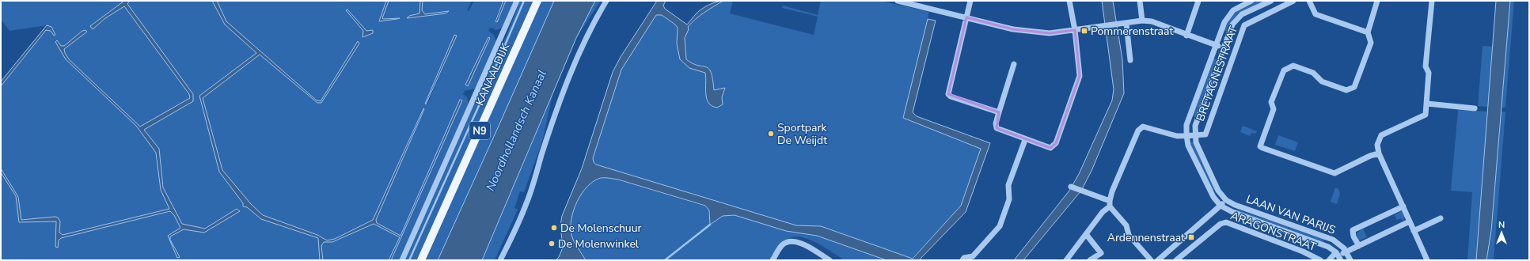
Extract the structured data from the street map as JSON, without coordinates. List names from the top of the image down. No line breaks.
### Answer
{"streets":{"main road":["KANAALDIJK","N9"],"street":["BRETAGNESTRAAT","LAAN VAN PARIJS","ARAGONSTRAAT"]},"water":["Noordhollandsch Kanaal"],"places":{"transit":["Pommerenstraat","Ardennenstraat"],"other":["Sportpark De Weijdt","De Molenschuur","De Molenwinkel"]},"north":"top"}
